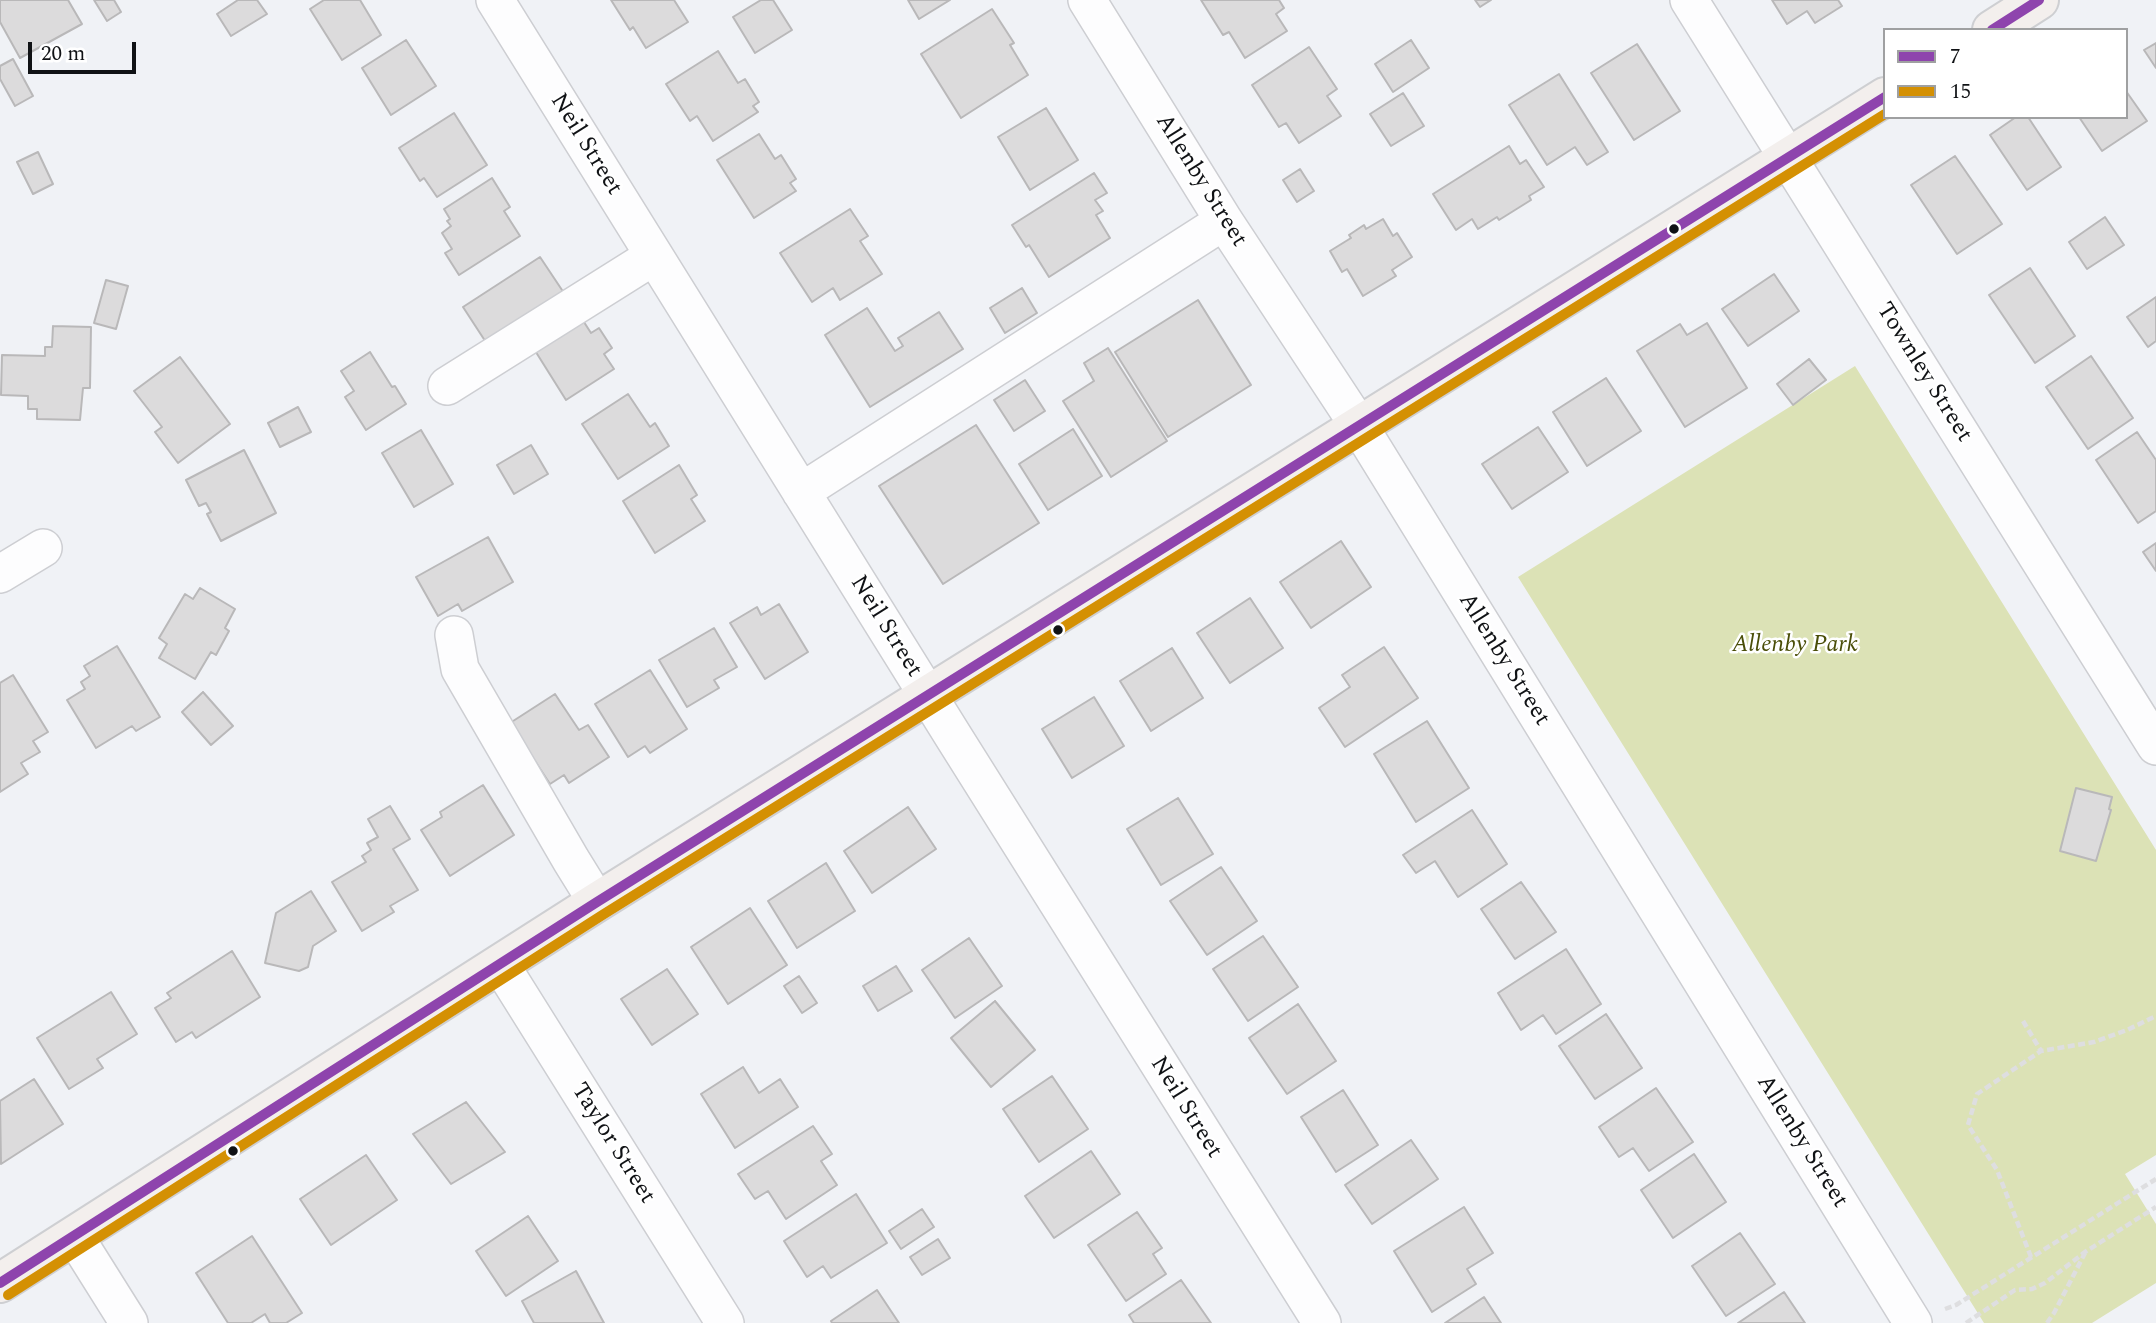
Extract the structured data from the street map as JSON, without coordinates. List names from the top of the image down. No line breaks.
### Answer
{"streets":{"street":["Neil Street","Allenby Street","Townley Street","Taylor Street"]},"parks":["Allenby Park"],"lines":["transit line 7","transit line 15"],"legend":["7","15"],"scale_bar":"20 m"}
